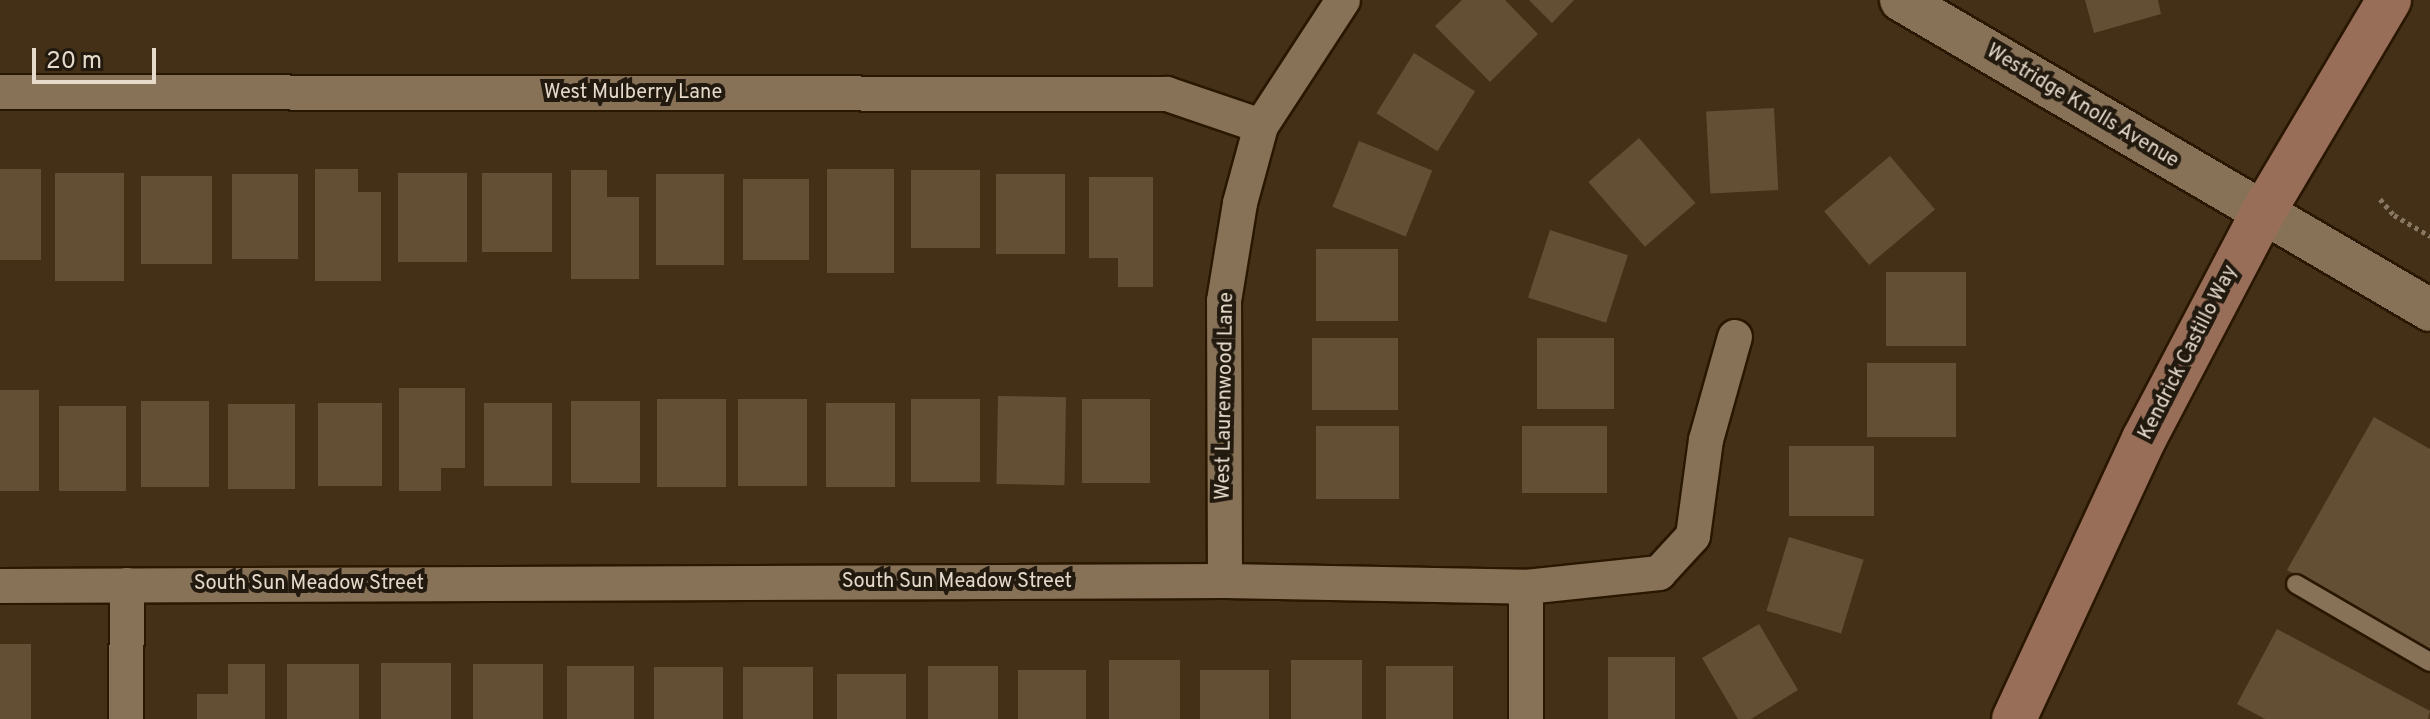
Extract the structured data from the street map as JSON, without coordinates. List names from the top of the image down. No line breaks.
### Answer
{"streets":{"main road":["Kendrick Castillo Way"],"street":["West Mulberry Lane","Westridge Knolls Avenue","West Laurenwood Lane","South Sun Meadow Street"]},"crossings":[["West Mulberry Lane","West Laurenwood Lane"],["Westridge Knolls Avenue","Kendrick Castillo Way"],["West Laurenwood Lane","South Sun Meadow Street"]],"scale_bar":"20 m"}
